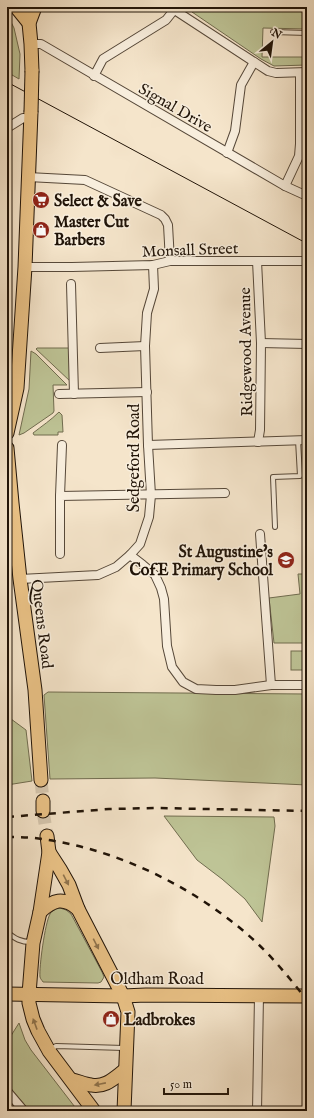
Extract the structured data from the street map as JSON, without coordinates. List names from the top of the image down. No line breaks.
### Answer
{"streets":{"highway":["Queens Road","Oldham Road"],"street":["Signal Drive","Monsall Street","Ridgewood Avenue","Sedgeford Road"]},"crossings":[["Monsall Street","Ridgewood Avenue"],["Monsall Street","Sedgeford Road"],["Sedgeford Road","Queens Road"]],"places":{"supermarket":["Select & Save"],"shop":["Master Cut Barbers","Ladbrokes"],"school or university":["St Augustine's CofE Primary School"]},"scale_bar":"50 m","north":"top right"}
